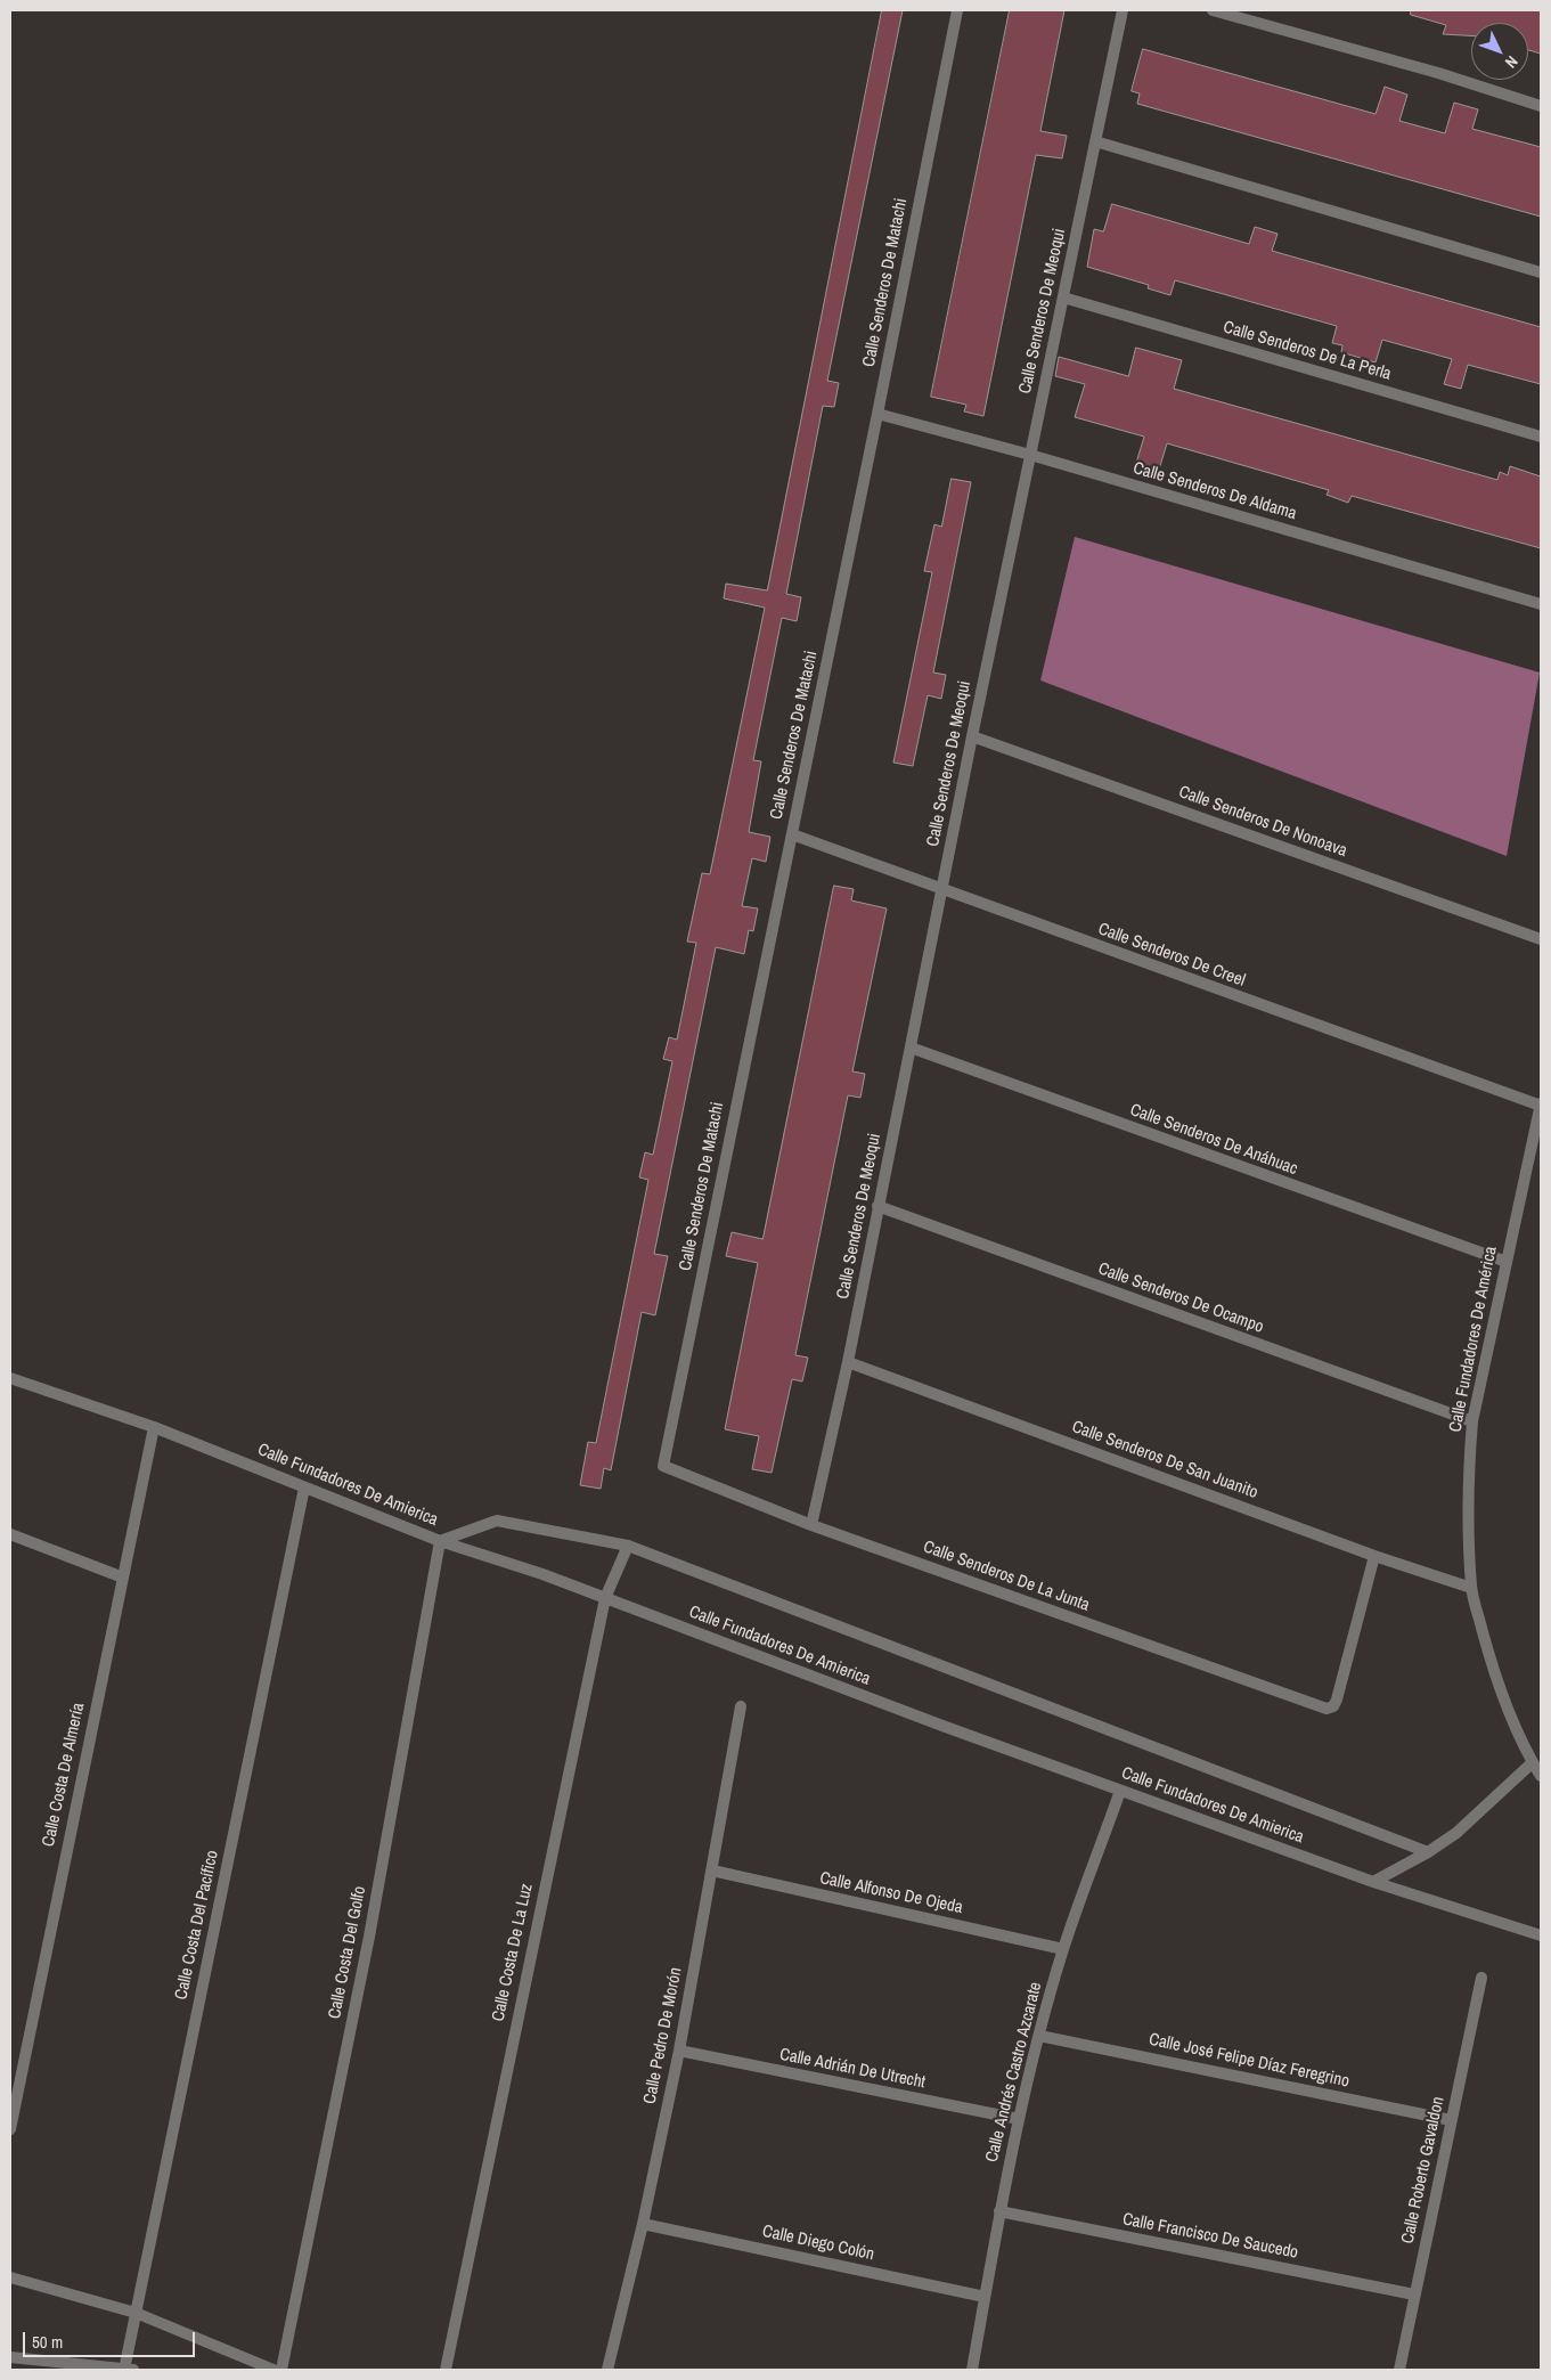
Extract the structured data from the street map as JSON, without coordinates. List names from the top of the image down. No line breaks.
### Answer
{"streets":{"street":["Calle Senderos De Matachi","Calle Senderos De Meoqui","Calle Senderos De La Perla","Calle Senderos De Aldama","Calle Senderos De Nonoava","Calle Senderos De Creel","Calle Senderos De Anáhuac","Calle Senderos De Ocampo","Calle Fundadores De América","Calle Senderos De San Juanito","Calle Fundadores De Amierica","Calle Senderos De La Junta","Calle Costa De Almería","Calle Alfonso De Ojeda","Calle Costa Del Pacífico","Calle Costa Del Golfo","Calle Costa De La Luz","Calle Pedro De Morón","Calle José Felipe Díaz Feregrino","Calle Adrián De Utrecht","Calle Andrés Castro Azcarate","Calle Roberto Gavaldon","Calle Francisco De Saucedo","Calle Diego Colón"]},"crossings":[["Calle Senderos De Matachi","Calle Senderos De Aldama"],["Calle Senderos De Matachi","Calle Senderos De Creel"],["Calle Senderos De Matachi","Calle Senderos De La Junta"],["Calle Senderos De Meoqui","Calle Senderos De La Perla"],["Calle Senderos De Meoqui","Calle Senderos De Aldama"],["Calle Senderos De Meoqui","Calle Senderos De Nonoava"],["Calle Senderos De Meoqui","Calle Senderos De Creel"],["Calle Senderos De Meoqui","Calle Senderos De Anáhuac"],["Calle Senderos De Meoqui","Calle Senderos De Ocampo"],["Calle Senderos De Meoqui","Calle Senderos De San Juanito"],["Calle Senderos De Meoqui","Calle Senderos De La Junta"],["Calle Senderos De Creel","Calle Fundadores De América"],["Calle Senderos De Anáhuac","Calle Fundadores De América"],["Calle Senderos De Ocampo","Calle Fundadores De América"],["Calle Fundadores De América","Calle Senderos De San Juanito"],["Calle Senderos De San Juanito","Calle Senderos De La Junta"],["Calle Fundadores De Amierica","Calle Costa De Almería"],["Calle Fundadores De Amierica","Calle Costa Del Pacífico"],["Calle Fundadores De Amierica","Calle Costa Del Golfo"],["Calle Fundadores De Amierica","Calle Costa De La Luz"],["Calle Fundadores De Amierica","Calle Andrés Castro Azcarate"],["Calle Alfonso De Ojeda","Calle Pedro De Morón"],["Calle Alfonso De Ojeda","Calle Andrés Castro Azcarate"],["Calle Pedro De Morón","Calle Adrián De Utrecht"],["Calle Pedro De Morón","Calle Diego Colón"],["Calle José Felipe Díaz Feregrino","Calle Andrés Castro Azcarate"],["Calle José Felipe Díaz Feregrino","Calle Roberto Gavaldon"],["Calle Adrián De Utrecht","Calle Andrés Castro Azcarate"],["Calle Andrés Castro Azcarate","Calle Francisco De Saucedo"],["Calle Andrés Castro Azcarate","Calle Diego Colón"],["Calle Roberto Gavaldon","Calle Francisco De Saucedo"]],"scale_bar":"50 m","north":"bottom right"}
